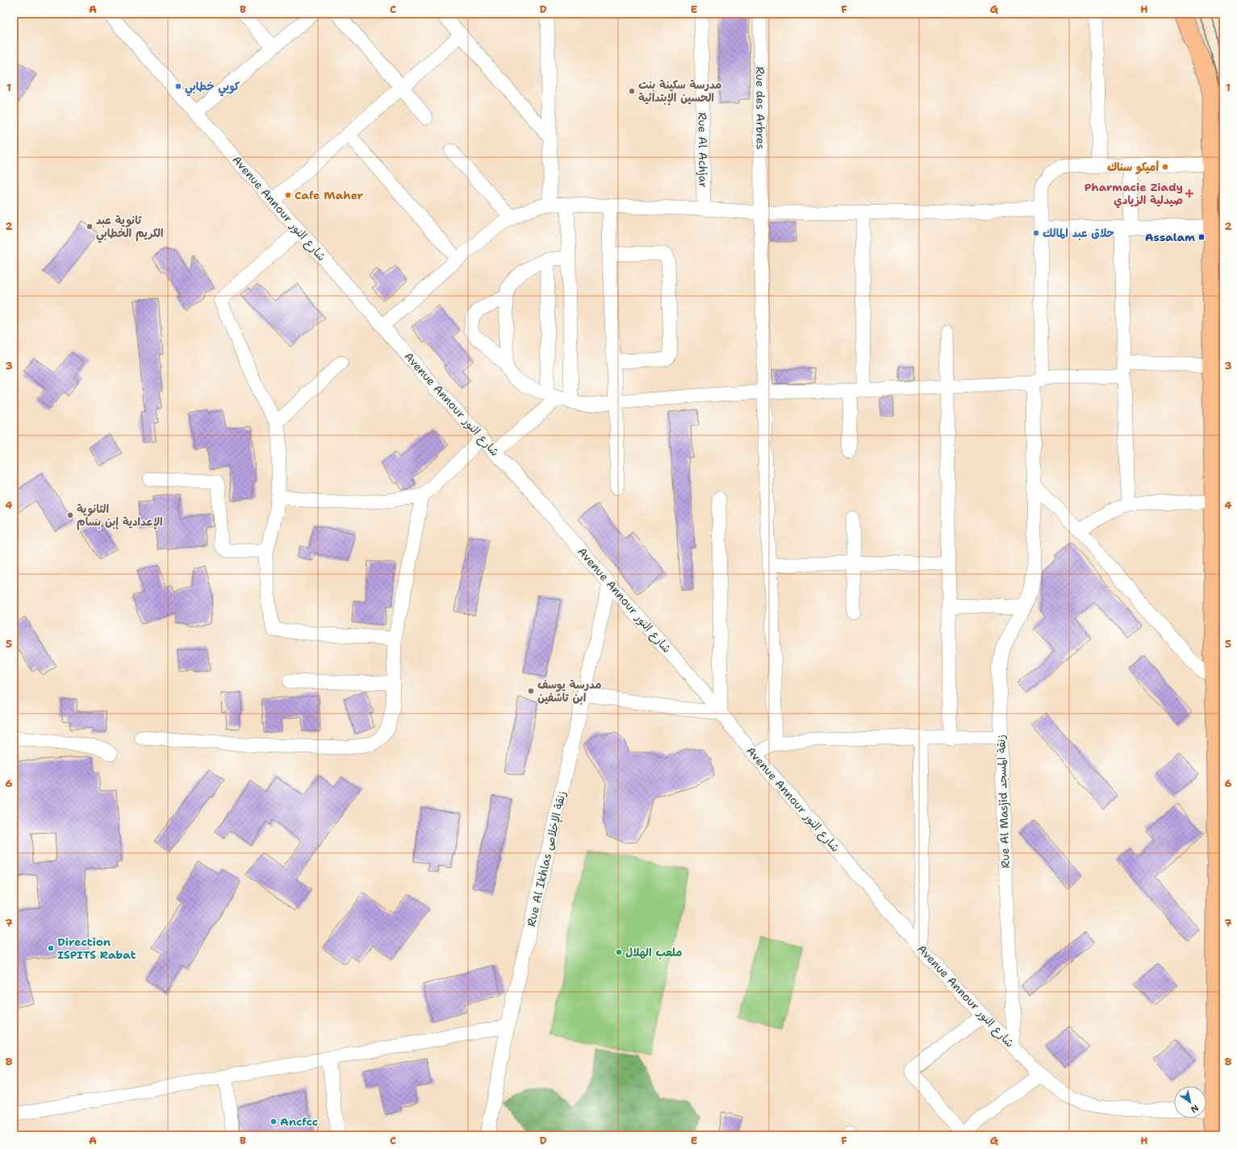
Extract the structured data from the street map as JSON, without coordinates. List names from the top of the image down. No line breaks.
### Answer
{"streets":{"street":["Rue des Arbres","Rue Al Achjar","Avenue Annour شارع النور","Rue Al Masjid زنقة المسجد","Rue Al Ikhlas زنقة الإخلاص"]},"crossings":[["Avenue Annour شارع النور","Rue Al Masjid زنقة المسجد"],["Avenue Annour شارع النور","Rue Al Ikhlas زنقة الإخلاص"]],"places":{"other":["كوبي خطابي","مدرسة سكينة بنت الحسين الإبتدائية","أميكو سناك","Cafe Maher","ثانوية عبد الكريم الخطابي","حلاق عبد المالك","الثانوية الإعدادية إبن بسام","مدرسة يوسف ابن تاشفين","Direction ISPITS Rabat","ملعب الهلال","Ancfcc"],"health":["Pharmacie Ziady صيدلية الزيادي"],"transit":["Assalam"]},"north":"bottom right","grid":{"columns":["A","B","C","D","E","F","G","H"],"rows":["1","2","3","4","5","6","7","8"]}}
